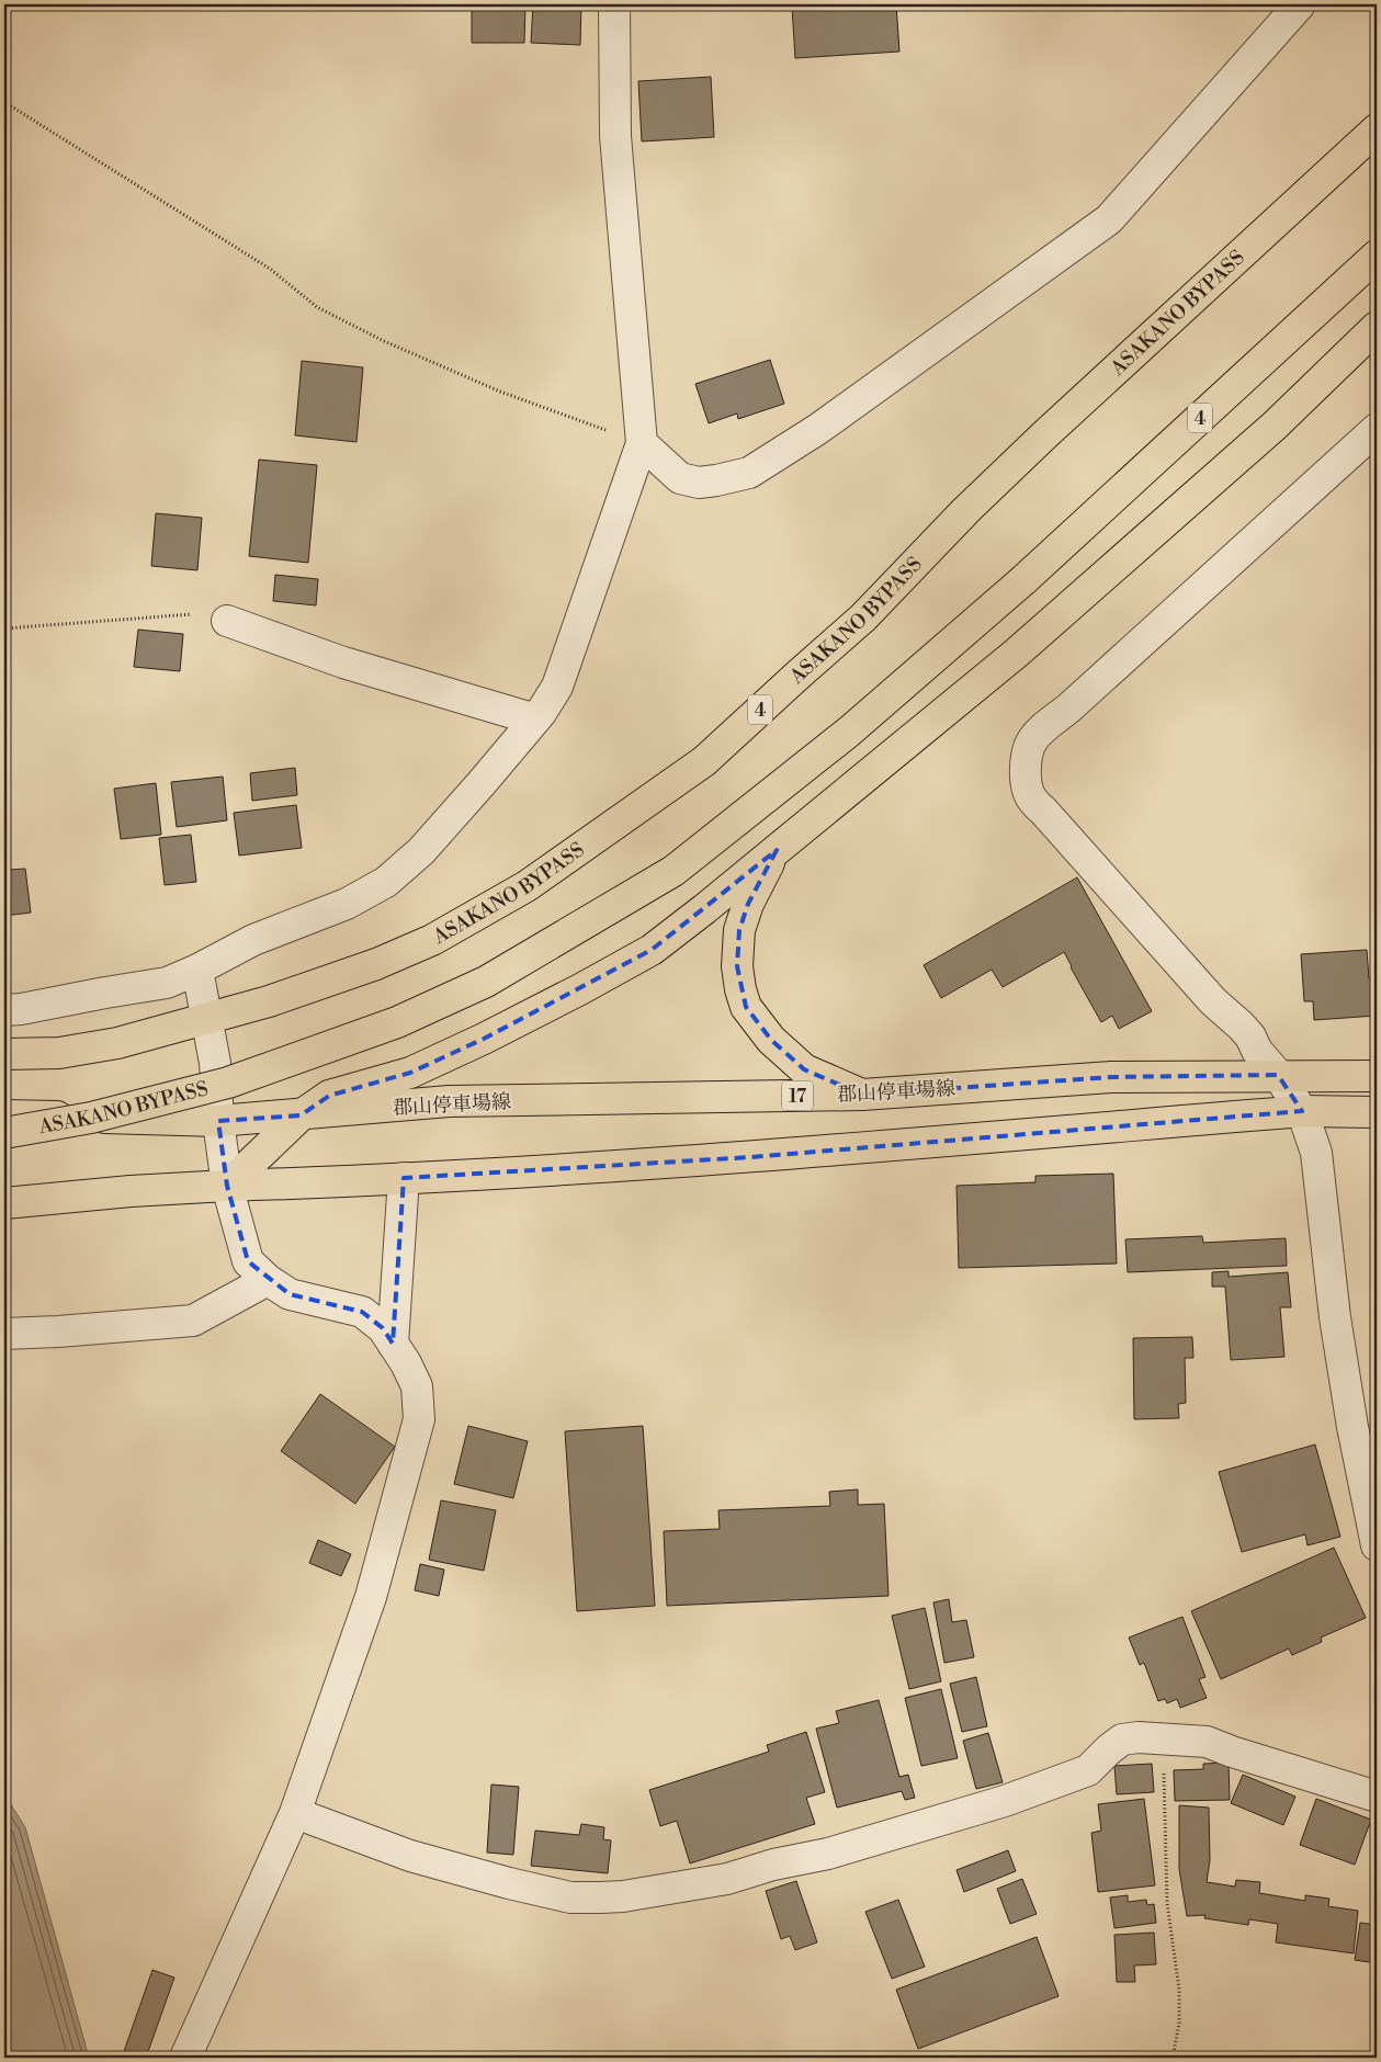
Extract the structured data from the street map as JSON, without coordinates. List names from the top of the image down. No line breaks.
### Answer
{"streets":{"main road":["ASAKANO BYPASS","4","郡山停車場線","17"]}}
